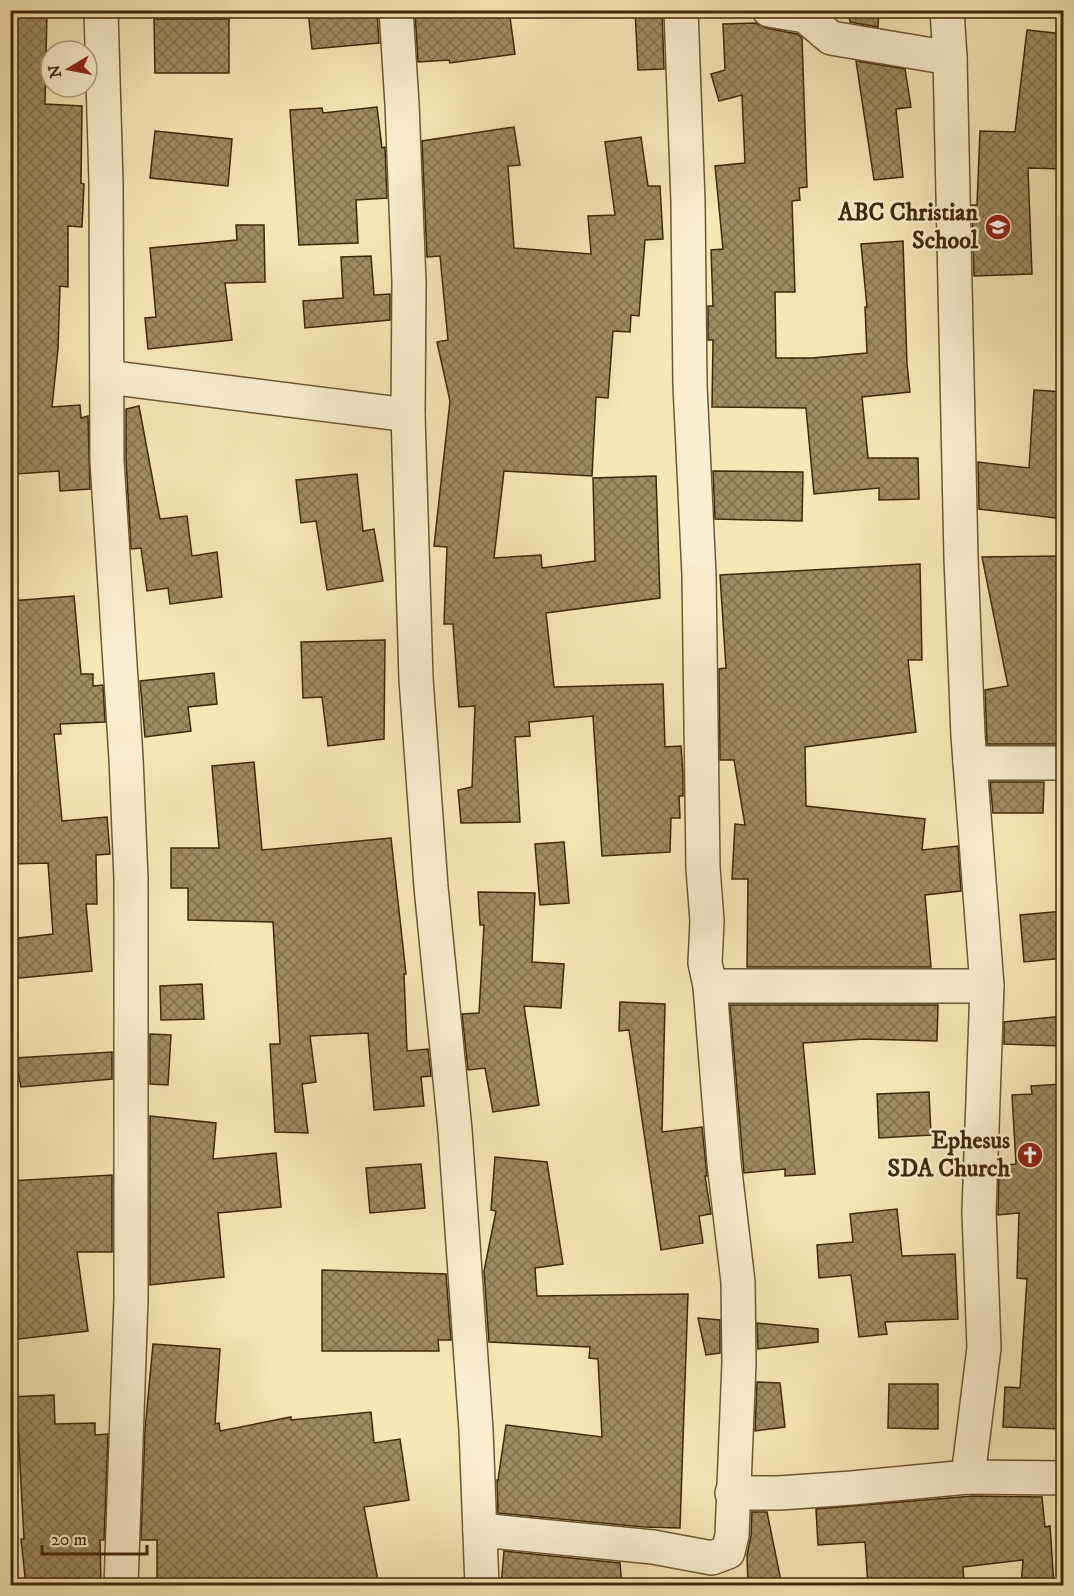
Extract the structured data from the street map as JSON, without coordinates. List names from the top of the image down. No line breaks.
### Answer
{"places":{"school or university":["ABC Christian School"],"church":["Ephesus SDA Church"]},"scale_bar":"20 m","north":"left"}
